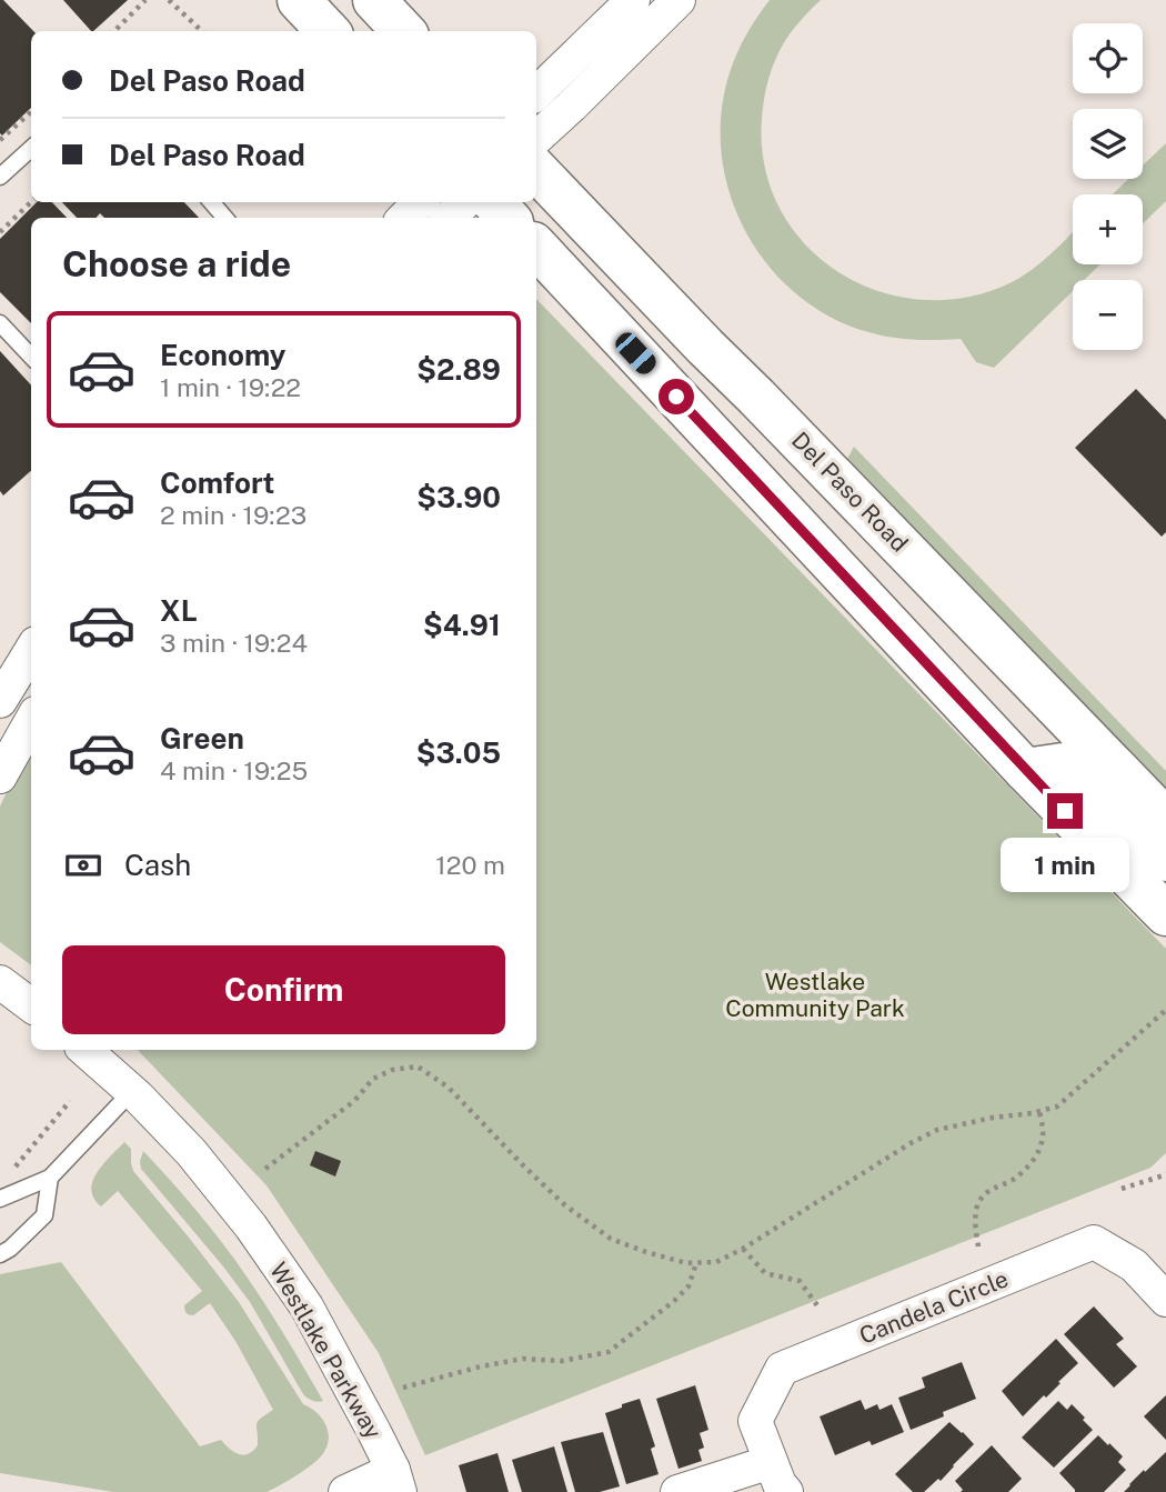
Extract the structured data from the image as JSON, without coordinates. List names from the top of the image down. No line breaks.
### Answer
{"streets":{"street":["Del Paso Road","Candela Circle","Westlake Parkway"]},"parks":["Westlake Community Park"],"page":{"map_buttons":["+","−"],"banner":["Del Paso Road","Del Paso Road"],"heading":"Choose a ride","list":[{"name":"Economy","note":"1 min · 19:22","value":"$2.89"},{"name":"Comfort","note":"2 min · 19:23","value":"$3.90"},{"name":"XL","note":"3 min · 19:24","value":"$4.91"},{"name":"Green","note":"4 min · 19:25","value":"$3.05"}],"pay":["Cash","120 m"],"bubble":"1 min","buttons":"Confirm"}}
